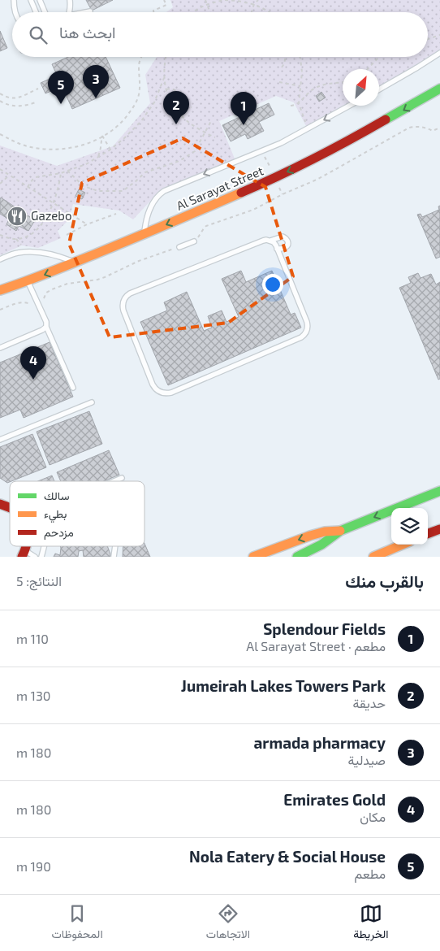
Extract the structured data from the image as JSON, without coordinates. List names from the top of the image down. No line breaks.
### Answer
{"streets":{"main road":["Al Sarayat Street"]},"one_way":["Al Sarayat Street"],"places":{"restaurant":["Gazebo"]},"legend":["سالك","بطيء","مزدحم"],"north":"top right","page":{"search":"ابحث هنا","pins":["3","5","2","1","4"],"heading":["بالقرب منك","النتائج: 5"],"list":[{"mark":"1","name":"Splendour Fields","note":"مطعم · Al Sarayat Street","value":"110 m"},{"mark":"2","name":"Jumeirah Lakes Towers Park","note":"حديقة","value":"130 m"},{"mark":"3","name":"armada pharmacy","note":"صيدلية","value":"180 m"},{"mark":"4","name":"Emirates Gold","note":"مكان","value":"180 m"},{"mark":"5","name":"Nola Eatery & Social House","note":"مطعم","value":"190 m"}],"nav":["الخريطة","الاتجاهات","المحفوظات"]}}
